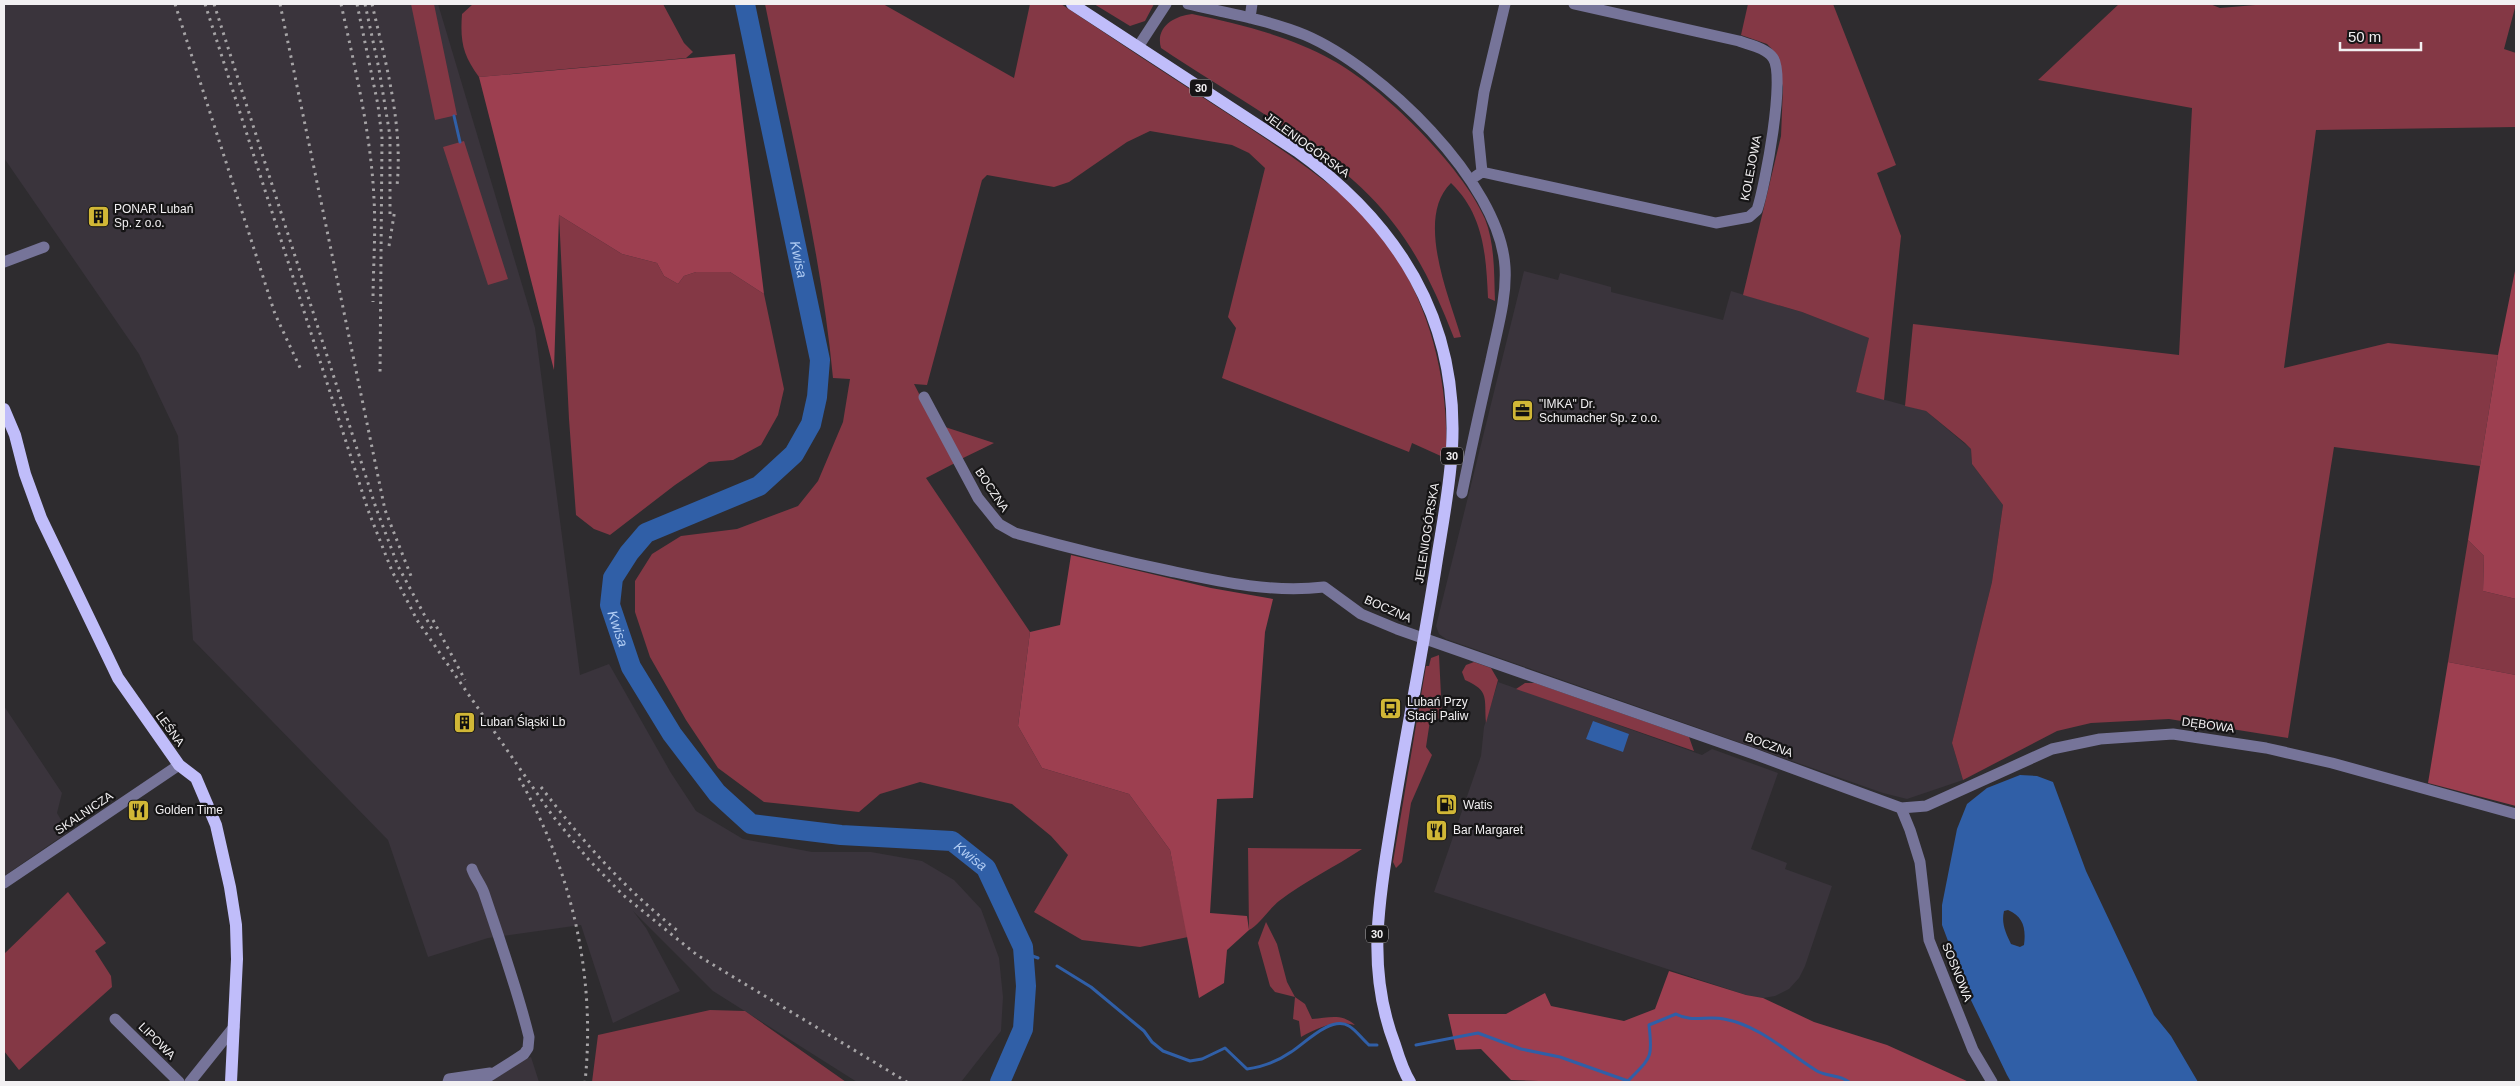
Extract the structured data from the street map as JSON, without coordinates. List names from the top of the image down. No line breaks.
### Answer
{"streets":{"main road":["30","JELENIOGÓRSKA","LEŚNA"],"street":["KOLEJOWA","BOCZNA","DĘBOWA","SKALNICZA","SOSNOWA","LIPOWA"]},"crossings":[["JELENIOGÓRSKA","BOCZNA"],["BOCZNA","DĘBOWA"],["BOCZNA","SOSNOWA"],["DĘBOWA","SOSNOWA"],["LEŚNA","SKALNICZA"]],"water":["Kwisa"],"places":{"building":["PONAR Lubań Sp. z o.o.","Lubań Śląski Lb"],"office":["\"IMKA\" Dr. Schumacher Sp. z o.o."],"bus stop":["Lubań Przy Stacji Paliw"],"fuel station":["Watis"],"restaurant":["Golden Time","Bar Margaret"]},"scale_bar":"50 m"}
